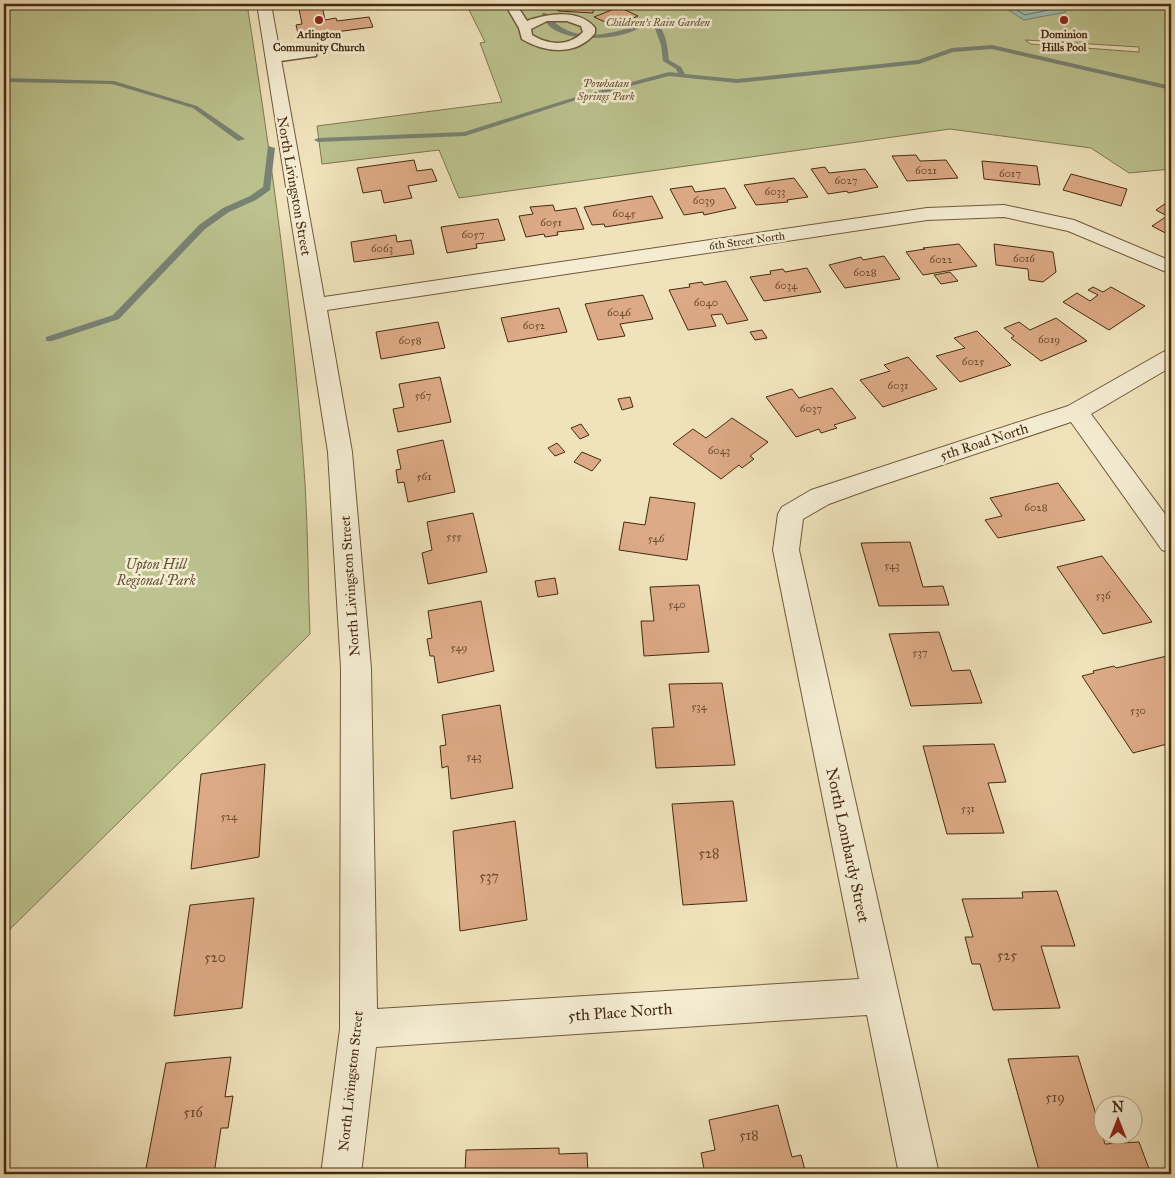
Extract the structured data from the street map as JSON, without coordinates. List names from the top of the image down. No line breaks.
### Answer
{"streets":{"street":["North Livingston Street","6th Street North","5th Road North","North Lombardy Street","5th Place North"]},"crossings":[["North Livingston Street","6th Street North"],["North Livingston Street","5th Place North"],["5th Road North","North Lombardy Street"],["North Lombardy Street","5th Place North"]],"parks":["Children's Rain Garden","Powhatan Springs Park","Upton Hill Regional Park"],"places":["Arlington Community Church","Dominion Hills Pool"],"house_numbers":["6021","6017","6027","6033","6039","6045","6051","6057","6063","6016","6022","6028","6034","6040","6046","6052","6019","6058","6025","6031","567","6037","6043","561","6028","555","546","543","536","540","549","537","534","530","543","531","524","528","537","525","520","519","516","518"],"north":"top"}
